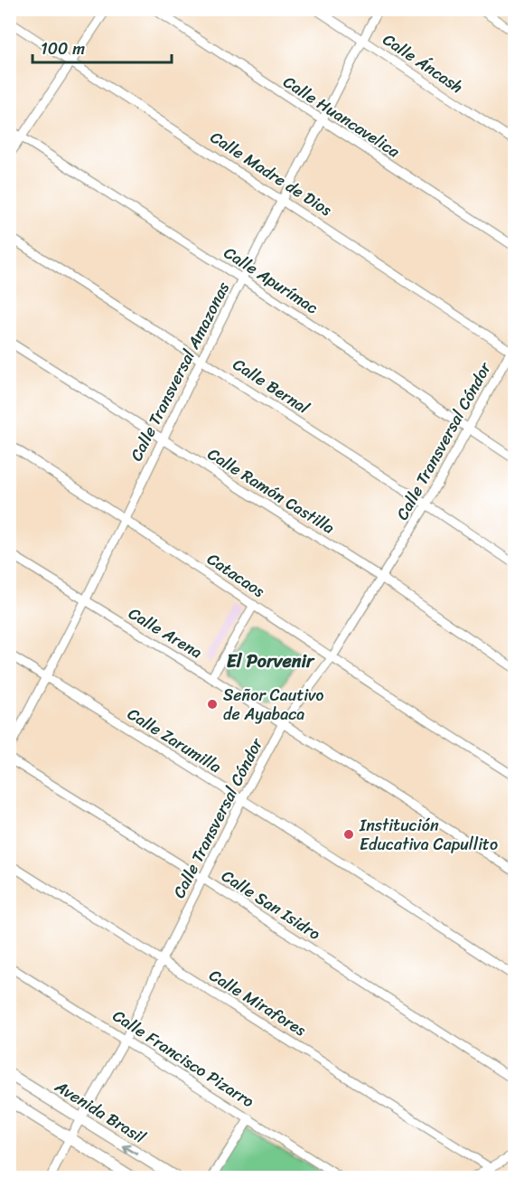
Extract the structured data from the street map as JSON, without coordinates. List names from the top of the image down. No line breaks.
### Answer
{"streets":{"street":["Calle Áncash","Calle Huancavelica","Calle Madre de Dios","Calle Apurímac","Calle Transversal Amazonas","Calle Bernal","Calle Transversal Cóndor","Calle Ramón Castilla","Catacaos","Calle Arena","Calle Zarumilla","Calle San Isidro","Calle Mirafores","Calle Francisco Pizarro","Avenida Brasil"]},"crossings":[["Calle Áncash","Calle Transversal Amazonas"],["Calle Huancavelica","Calle Transversal Amazonas"],["Calle Madre de Dios","Calle Transversal Amazonas"],["Calle Madre de Dios","Calle Transversal Cóndor"],["Calle Apurímac","Calle Transversal Amazonas"],["Calle Apurímac","Calle Transversal Cóndor"],["Calle Transversal Amazonas","Calle Bernal"],["Calle Transversal Amazonas","Calle Ramón Castilla"],["Calle Transversal Amazonas","Catacaos"],["Calle Transversal Amazonas","Calle Arena"],["Calle Transversal Amazonas","Calle Zarumilla"],["Calle Bernal","Calle Transversal Cóndor"],["Calle Transversal Cóndor","Calle Ramón Castilla"],["Calle Transversal Cóndor","Catacaos"],["Calle Transversal Cóndor","Calle Arena"],["Calle Transversal Cóndor","Calle Zarumilla"],["Calle Transversal Cóndor","Calle San Isidro"],["Calle Transversal Cóndor","Calle Mirafores"],["Calle Transversal Cóndor","Calle Francisco Pizarro"],["Calle Transversal Cóndor","Avenida Brasil"]],"districts":["El Porvenir"],"places":["Señor Cautivo de Ayabaca","Institución Educativa Capullito"],"scale_bar":"100 m"}
